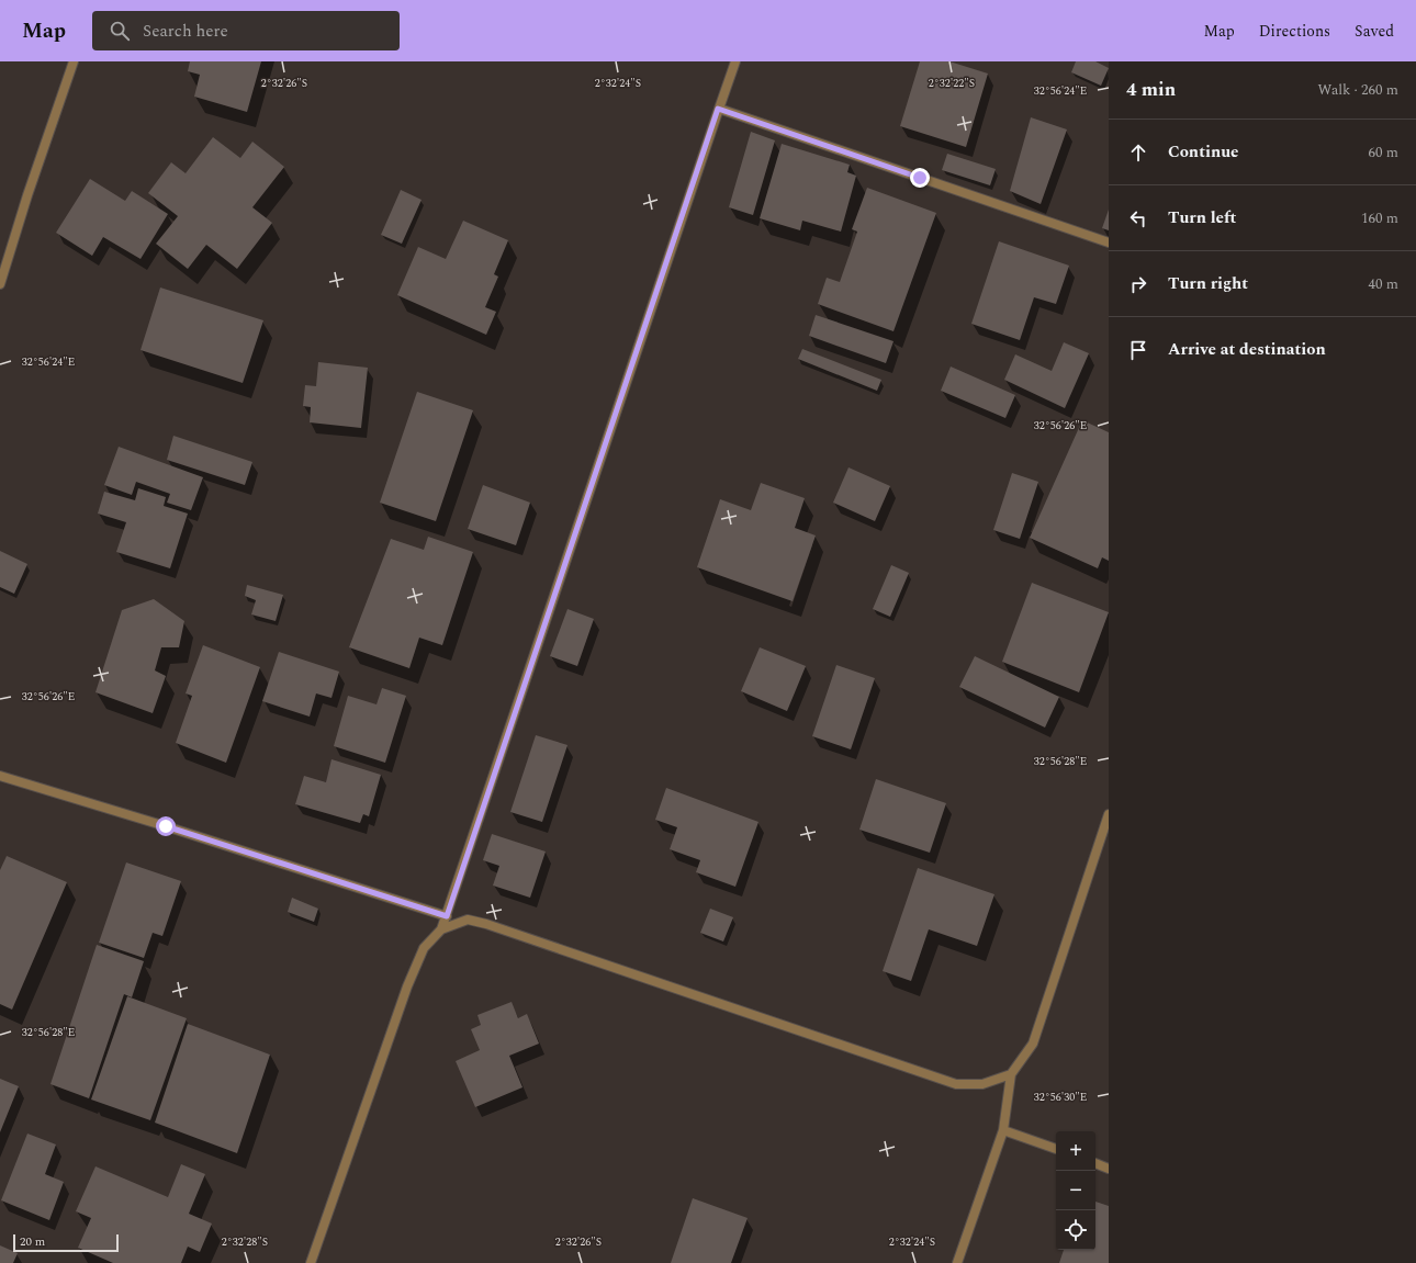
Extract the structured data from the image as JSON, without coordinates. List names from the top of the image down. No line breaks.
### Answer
{"scale_bar":"20 m","page":{"header":"Map","search":"Search here","nav":["Map","Directions","Saved"],"heading":["4 min","Walk · 260 m"],"list":[["Continue","60 m"],["Turn left","160 m"],["Turn right","40 m"],"Arrive at destination"],"map_buttons":["+","−"],"scale":"20 m"},"coordinates":["2°32'26\"S","2°32'24\"S","2°32'22\"S","32°56'24\"E","32°56'26\"E","32°56'28\"E","32°56'30\"E","2°32'28\"S"]}
